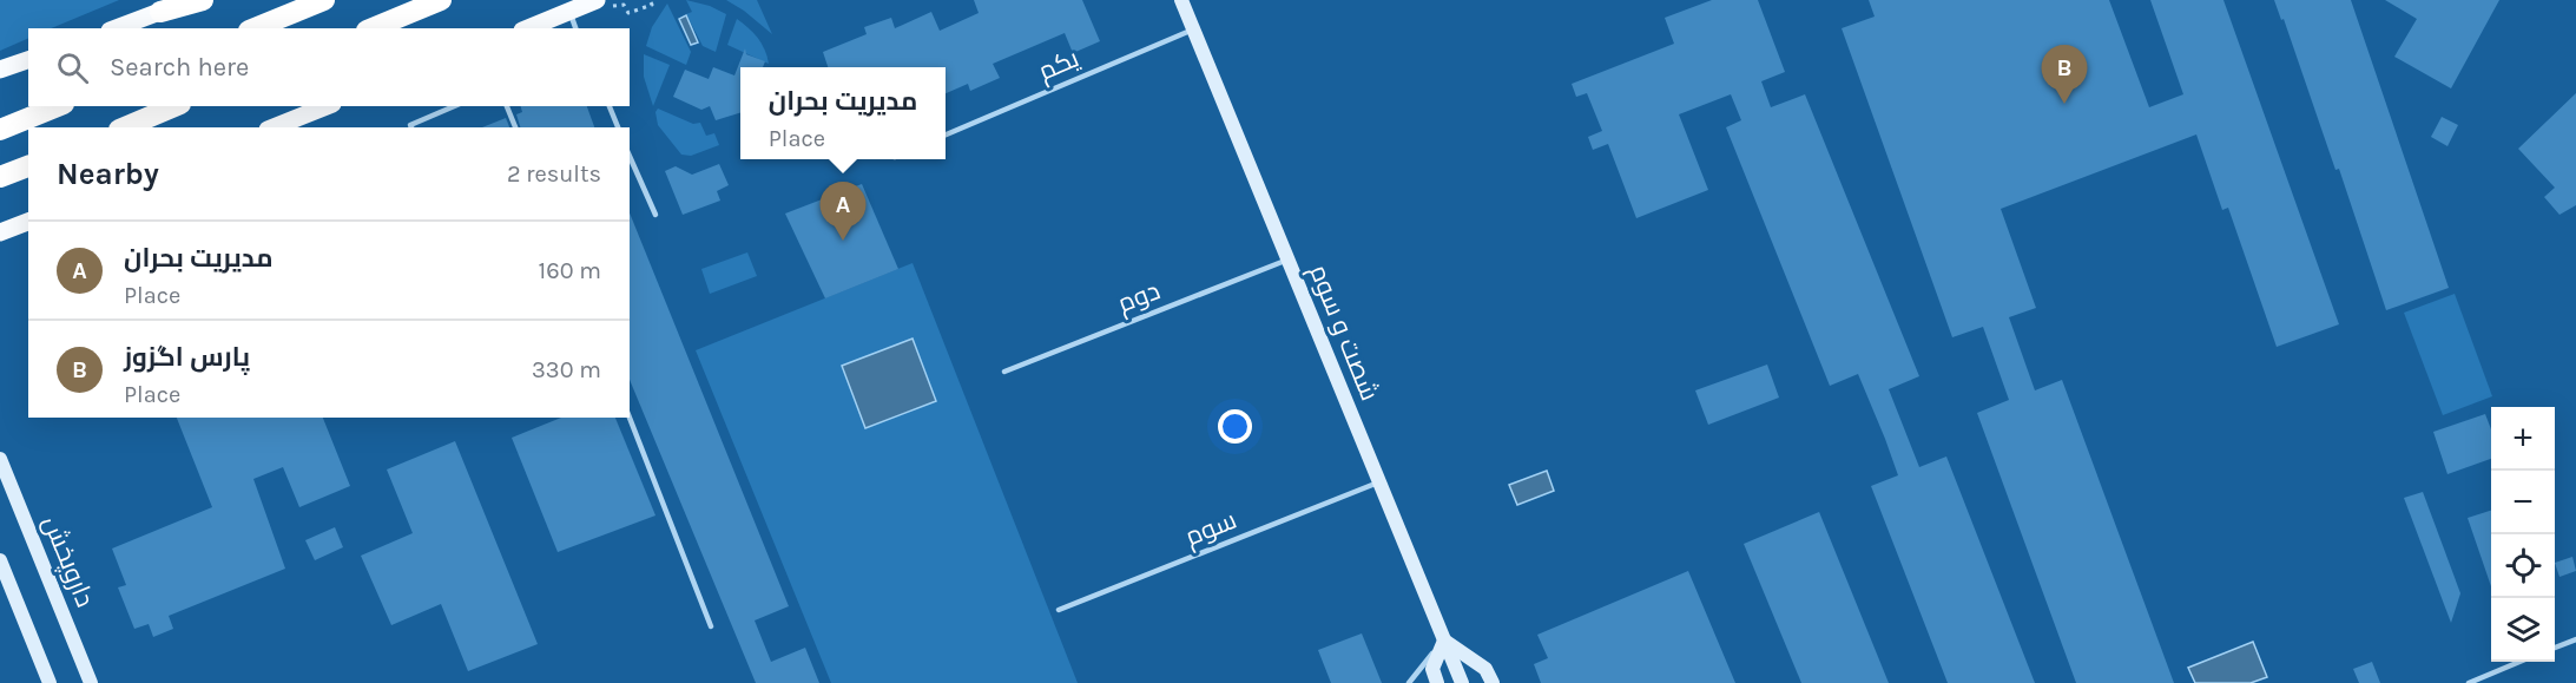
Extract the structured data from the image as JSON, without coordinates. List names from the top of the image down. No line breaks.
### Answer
{"streets":{"street":["شصت و سوم","داروپخش"],"lane":["یکم","دوم","سوم"]},"crossings":[["یکم","شصت و سوم"],["دوم","شصت و سوم"],["شصت و سوم","سوم"]],"page":{"search":"Search here","pins":["B","A"],"popup":["مدیریت بحران","Place"],"heading":["Nearby","2 results"],"list":[{"mark":"A","name":"مدیریت بحران","note":"Place","value":"160 m"},{"mark":"B","name":"پارس اگزوز","note":"Place","value":"330 m"}],"map_buttons":["+","−"]}}
